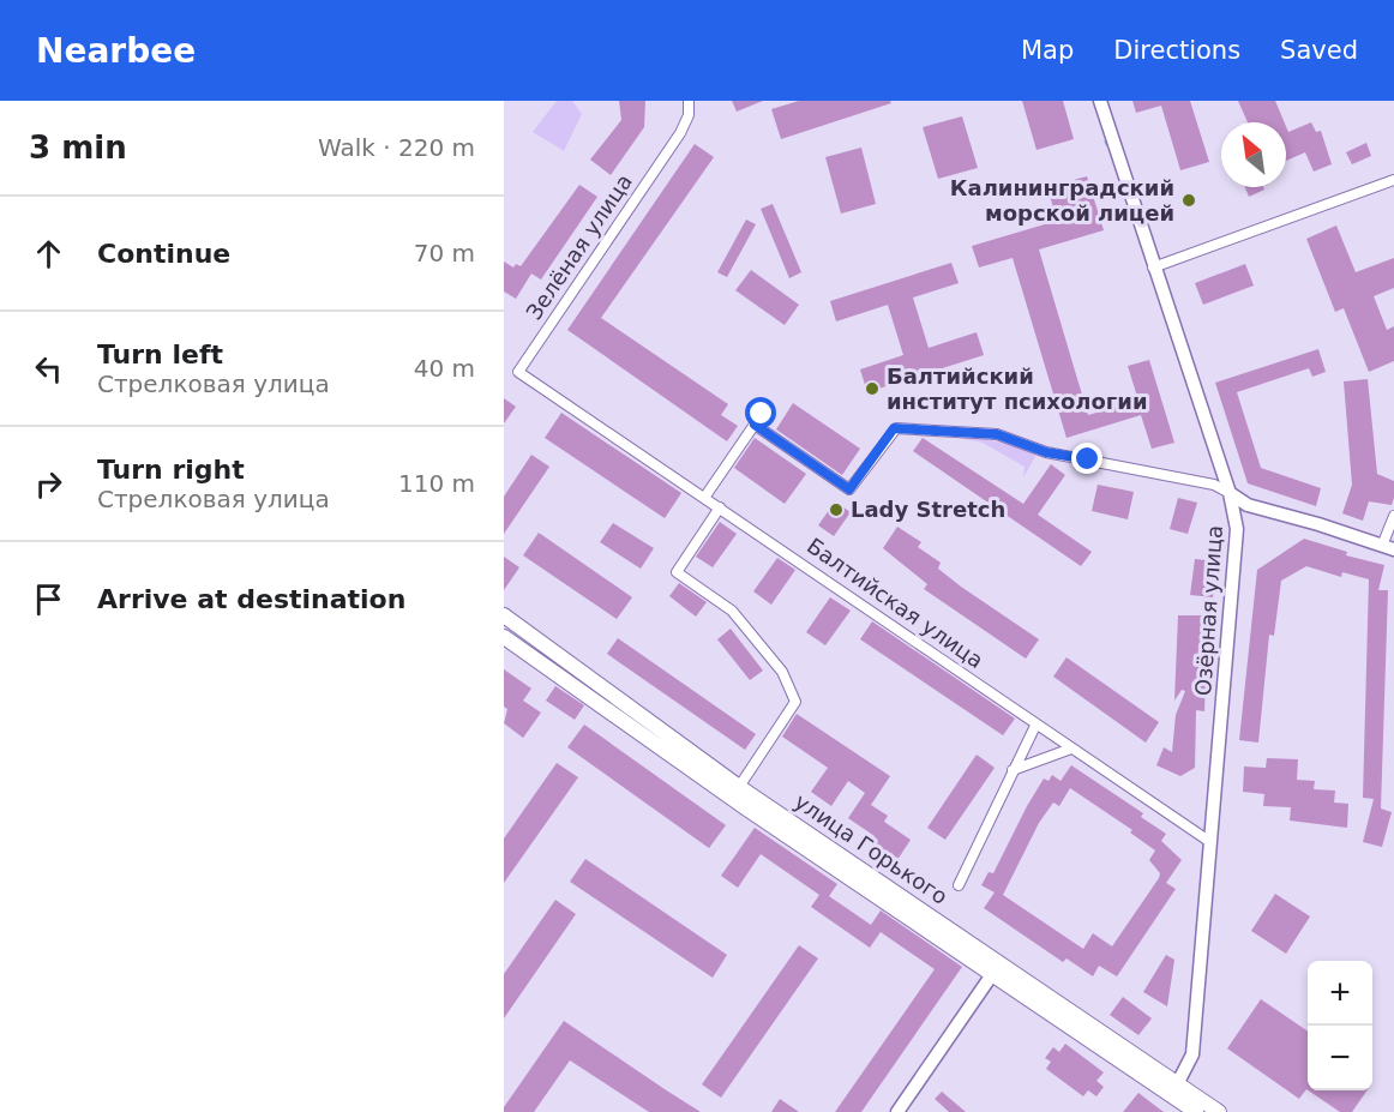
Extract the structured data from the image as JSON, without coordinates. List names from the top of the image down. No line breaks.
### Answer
{"streets":{"main road":["улица Горького"],"street":["Зелёная улица","Балтийская улица","Озёрная улица"]},"crossings":[["Зелёная улица","Балтийская улица"],["Балтийская улица","Озёрная улица"],["Озёрная улица","улица Горького"]],"places":["Калининградский морской лицей","Балтийский институт психологии","Lady Stretch"],"north":"top left","page":{"header":"Nearbee","nav":["Map","Directions","Saved"],"heading":["3 min","Walk · 220 m"],"list":[["Continue","70 m"],["Turn left","Стрелковая улица","40 m"],["Turn right","Стрелковая улица","110 m"],"Arrive at destination"],"map_buttons":["+","−"]}}
